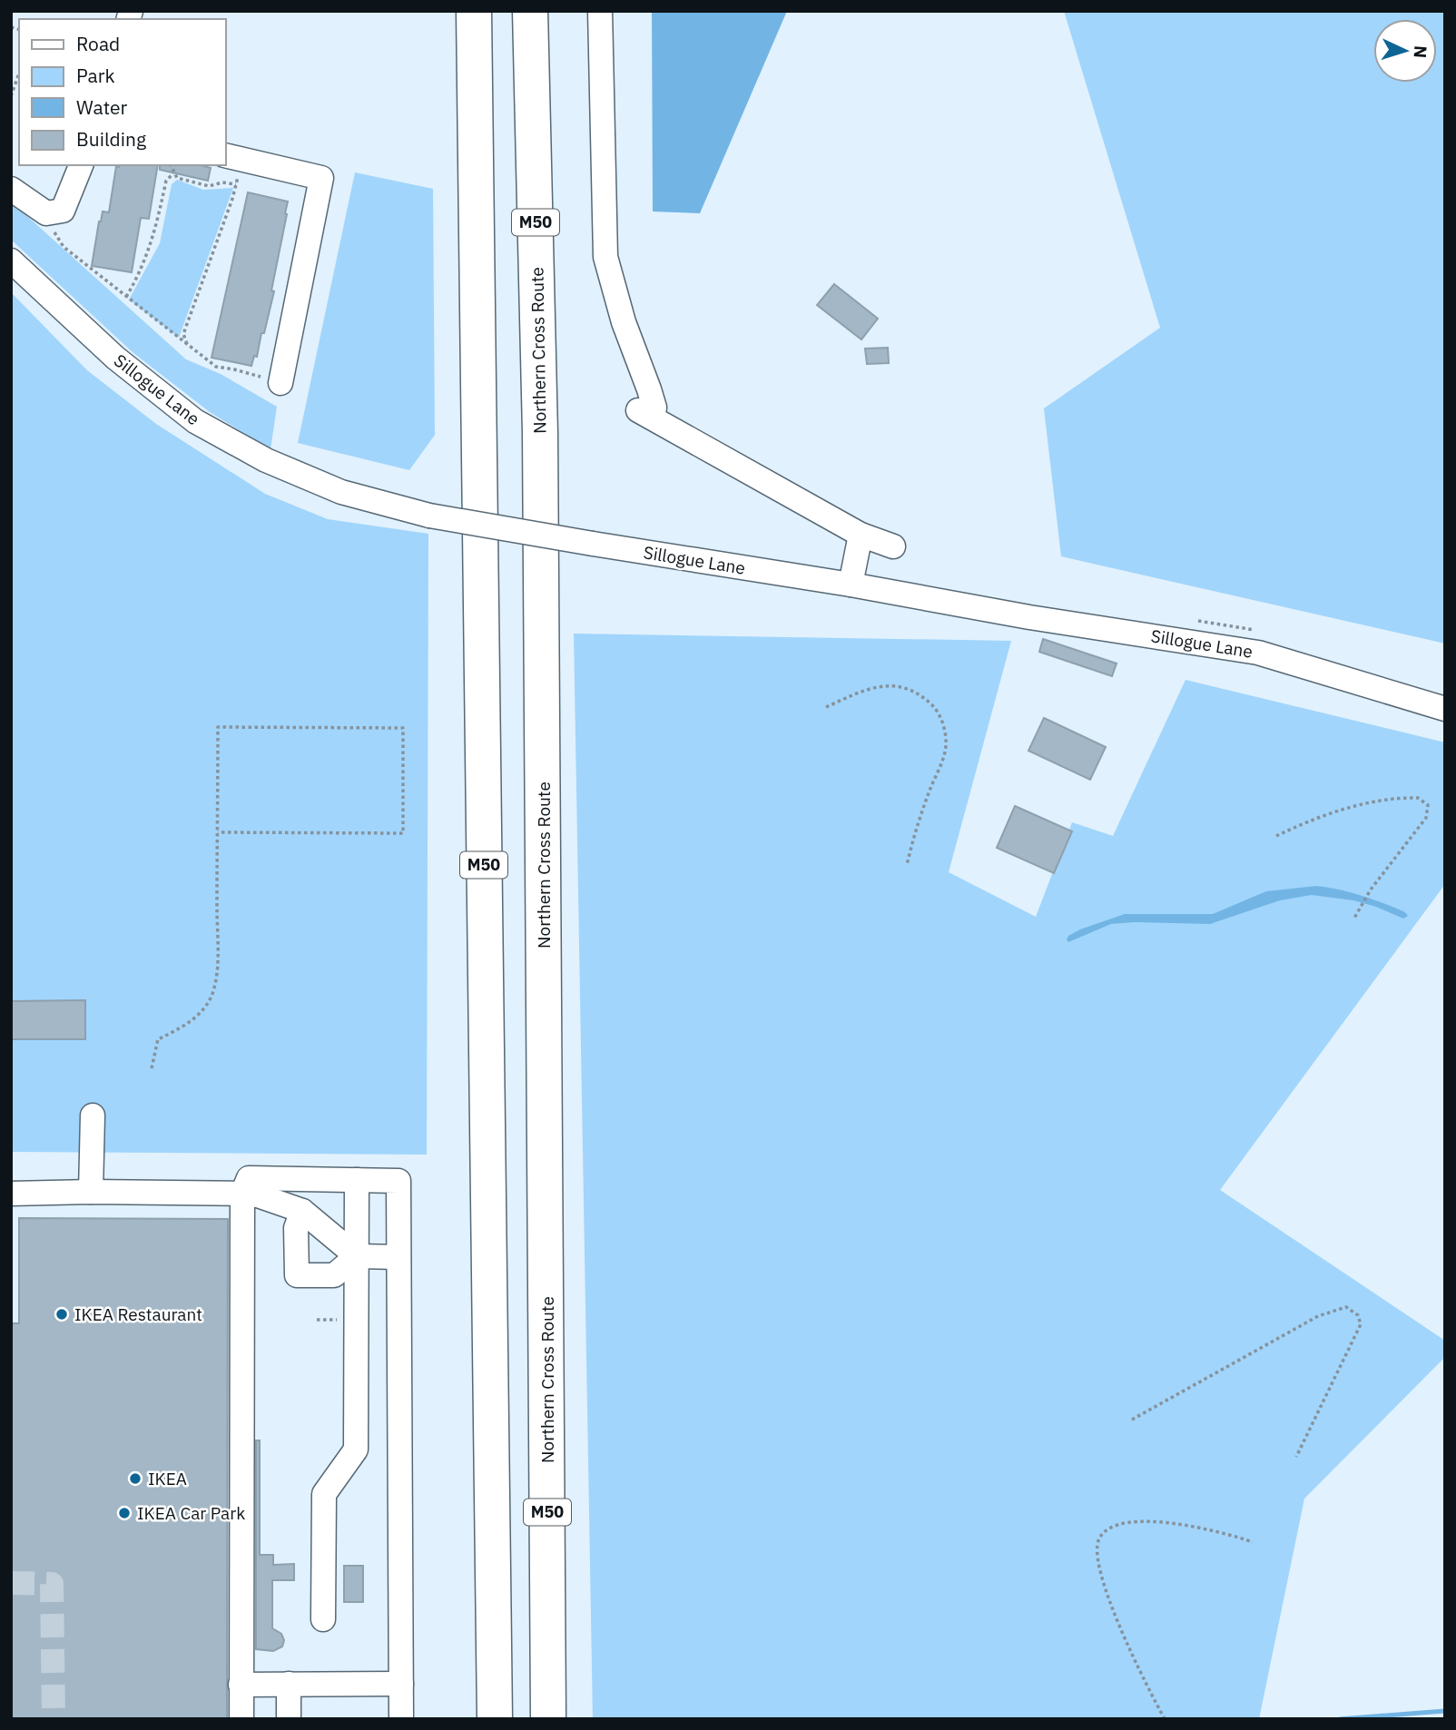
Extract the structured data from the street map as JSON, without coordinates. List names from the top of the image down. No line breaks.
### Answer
{"streets":{"highway":["M50","Northern Cross Route"],"street":["Sillogue Lane"]},"places":["IKEA Restaurant","IKEA","IKEA Car Park"],"legend":["Road","Park","Water","Building"],"north":"right"}
